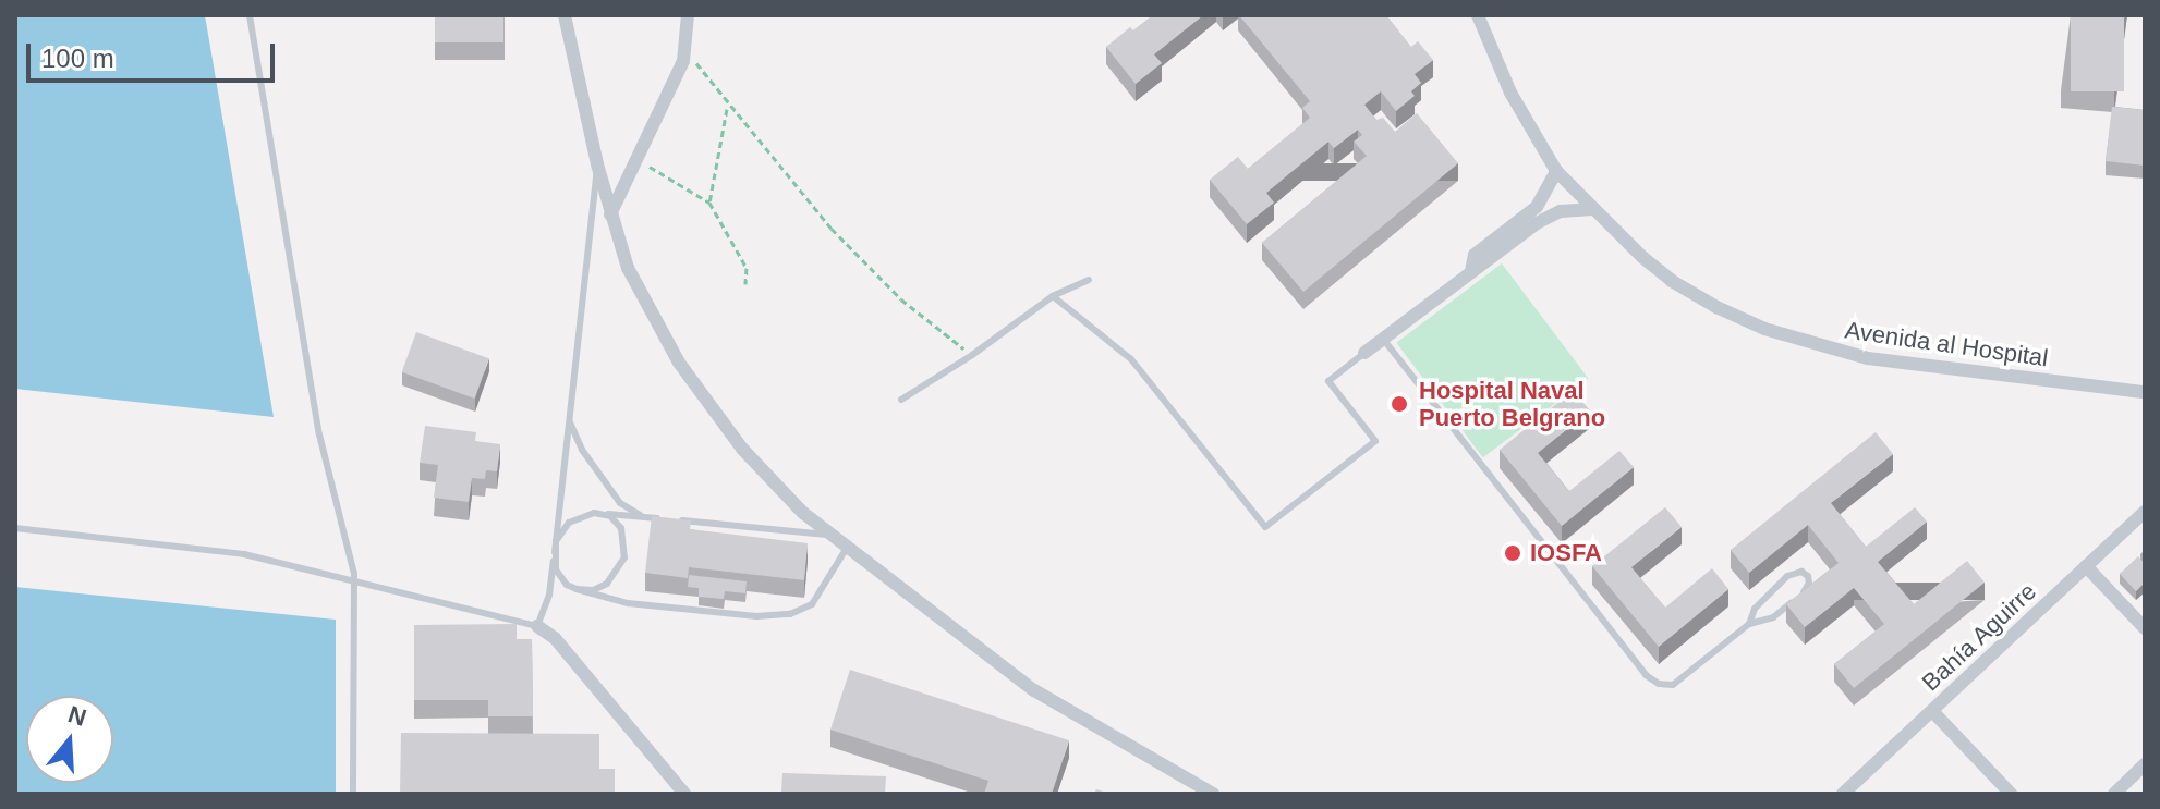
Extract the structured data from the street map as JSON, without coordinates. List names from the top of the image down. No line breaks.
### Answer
{"streets":{"street":["Avenida al Hospital","Bahía Aguirre"]},"places":["Hospital Naval Puerto Belgrano","IOSFA"],"scale_bar":"100 m","north":"top"}
